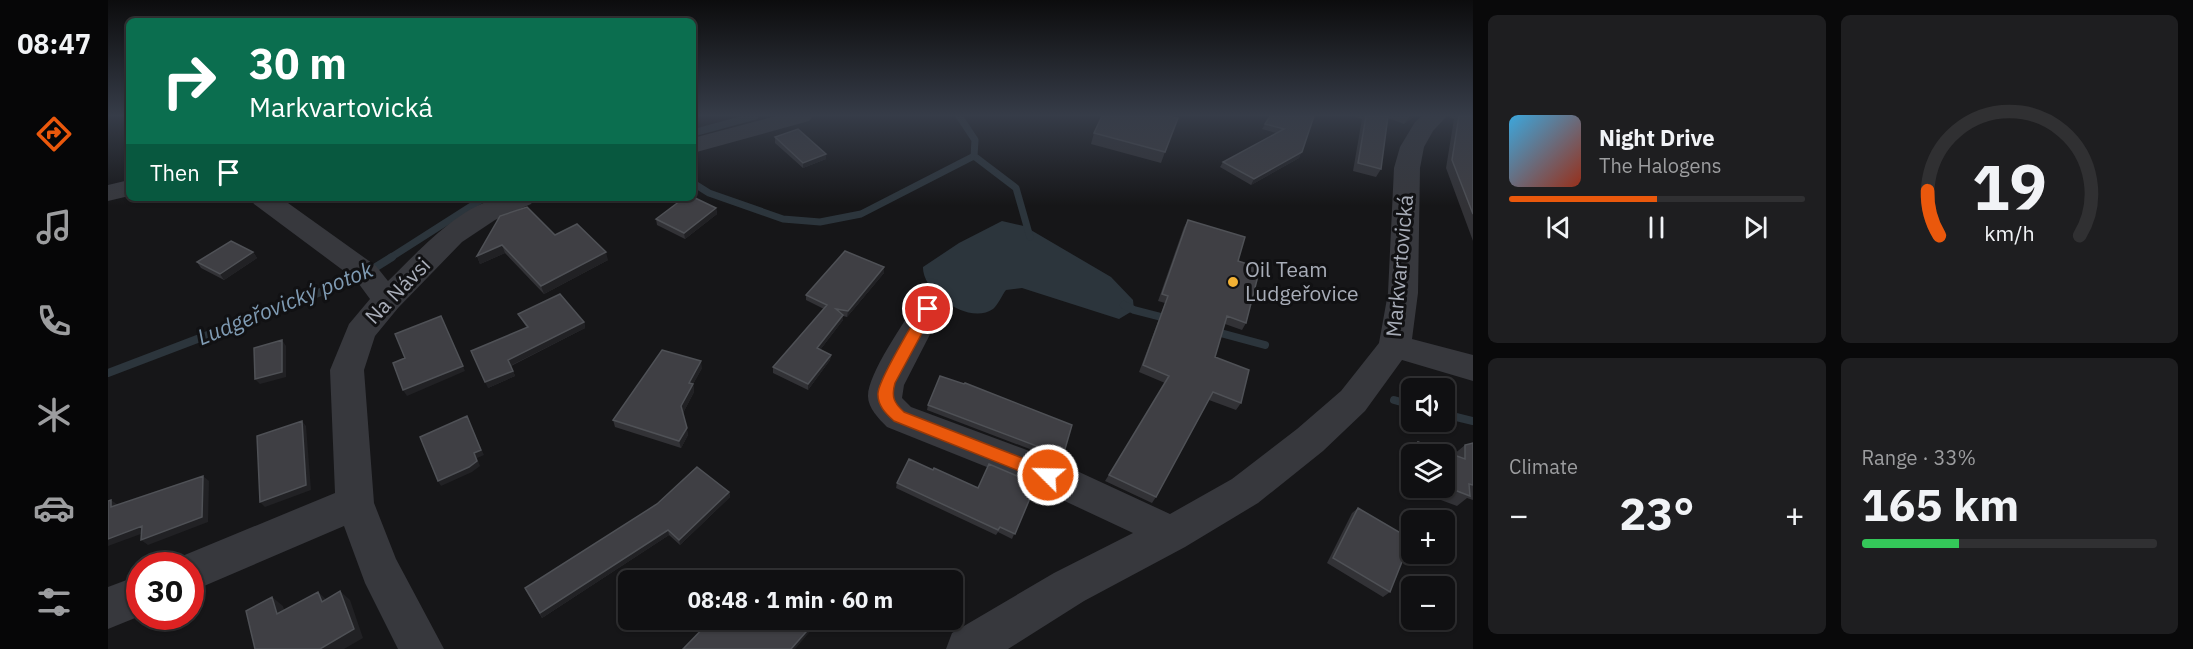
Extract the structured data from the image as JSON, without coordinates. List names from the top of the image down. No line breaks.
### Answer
{"streets":{"street":["Markvartovická","Na Návsi"]},"water":["Ludgeřovický potok"],"places":["Oil Team Ludgeřovice"],"page":{"tabs":"08:47","turn":["30 m","Markvartovická"],"song":["Night Drive","The Halogens"],"then":"Then","tile":["Climate",["Range · 33%","165 km"]],"map_buttons":["+","−"],"heat":["−","23°","+"],"limit":"30","trip":"08:48 · 1 min · 60 m","gauge":["19","km/h"]}}
